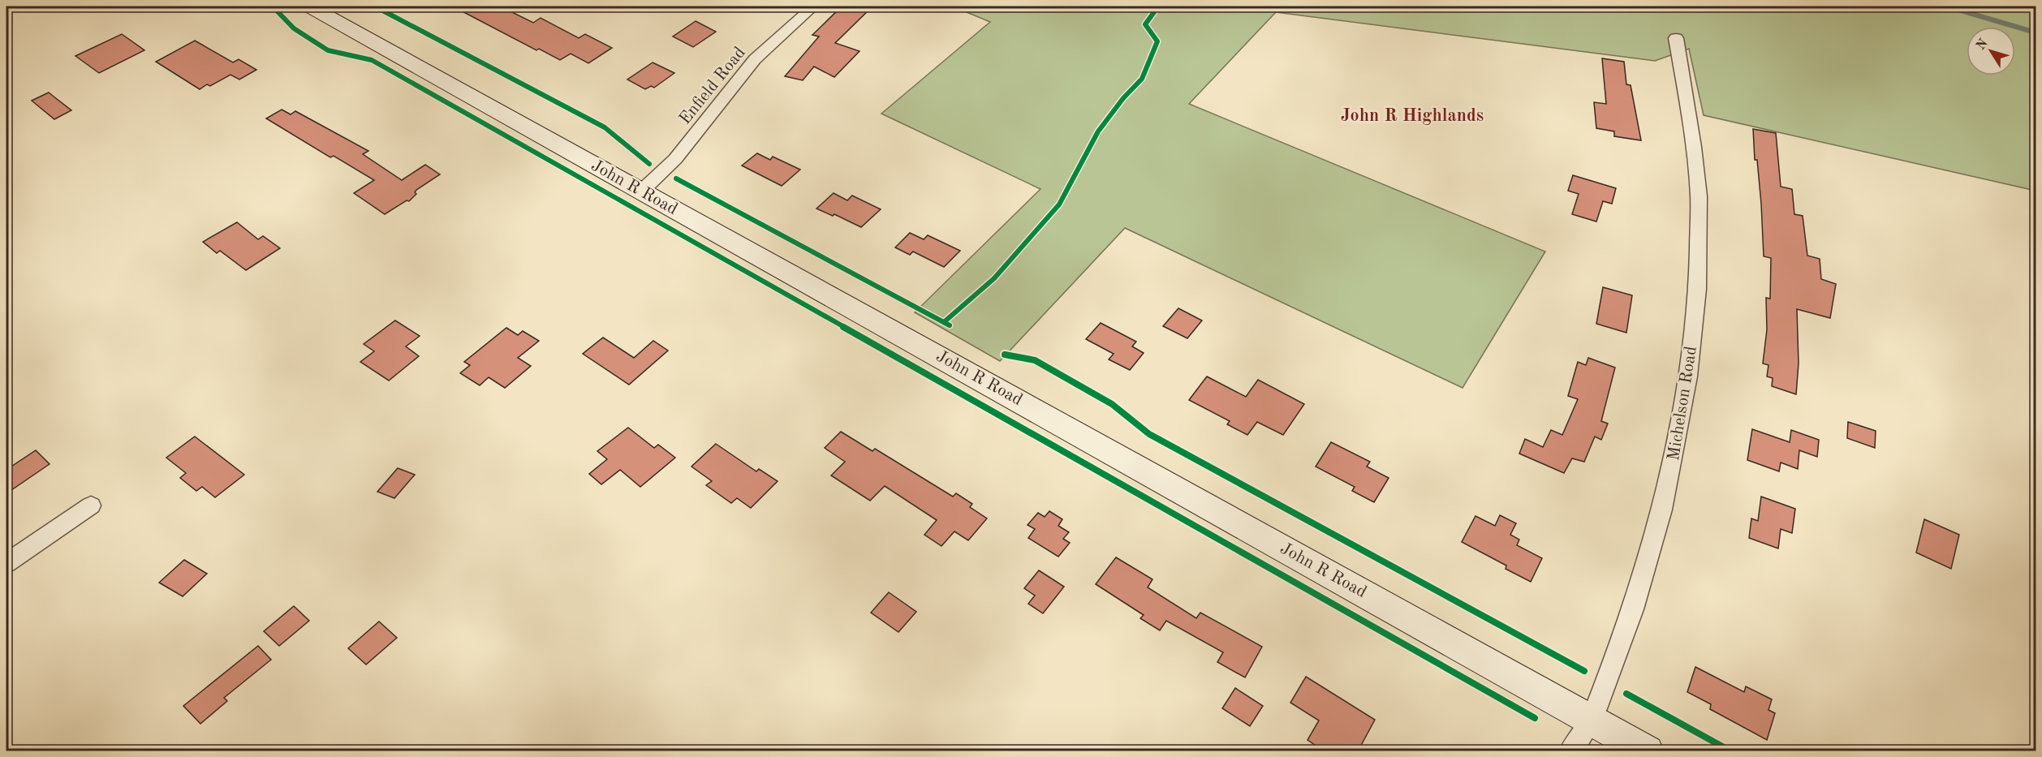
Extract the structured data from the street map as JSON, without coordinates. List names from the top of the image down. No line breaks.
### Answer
{"streets":{"main road":["John R Road"],"street":["Enfield Road","Michelson Road"]},"crossings":[["Enfield Road","John R Road"],["John R Road","Michelson Road"]],"districts":["John R Highlands"],"north":"top left"}
